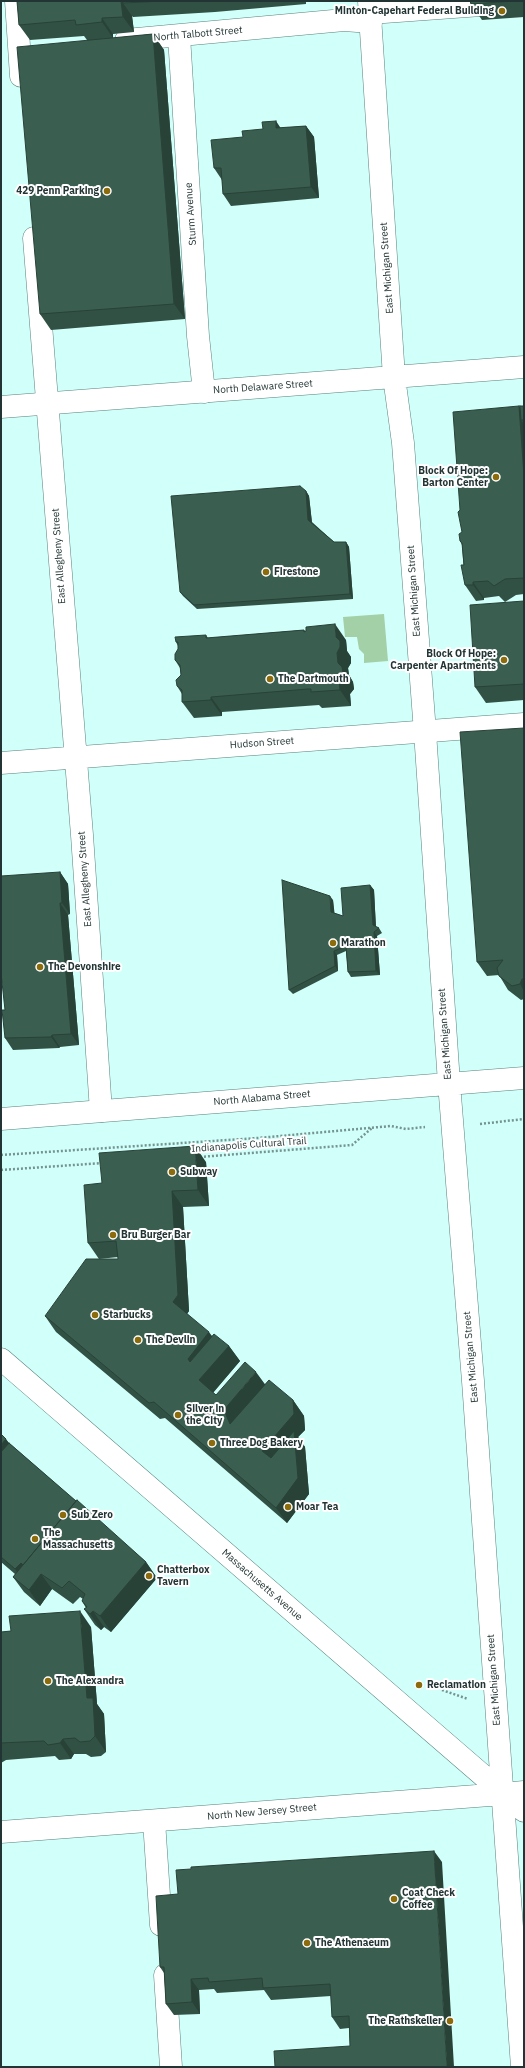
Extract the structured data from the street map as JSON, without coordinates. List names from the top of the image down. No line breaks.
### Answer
{"streets":{"main road":["North Talbott Street","Sturm Avenue","East Michigan Street","North Delaware Street","East Allegheny Street","Hudson Street","North Alabama Street","Massachusetts Avenue","North New Jersey Street"],"path":["Indianapolis Cultural Trail"]},"crossings":[["North Talbott Street","Sturm Avenue"],["North Talbott Street","East Michigan Street"],["Sturm Avenue","North Delaware Street"],["East Michigan Street","North Delaware Street"],["East Michigan Street","Hudson Street"],["East Michigan Street","North Alabama Street"],["East Michigan Street","Indianapolis Cultural Trail"],["East Michigan Street","Massachusetts Avenue"],["East Michigan Street","North New Jersey Street"],["North Delaware Street","East Allegheny Street"],["East Allegheny Street","Hudson Street"],["East Allegheny Street","North Alabama Street"],["Massachusetts Avenue","North New Jersey Street"]],"places":["Minton-Capehart Federal Building","429 Penn Parking","Block Of Hope: Barton Center","Firestone","Block Of Hope: Carpenter Apartments","The Dartmouth","Marathon","The Devonshire","Subway","Bru Burger Bar","Starbucks","The Devlin","Silver in the City","Three Dog Bakery","Moar Tea","Sub Zero","The Massachusetts","Chatterbox Tavern","The Alexandra","Reclamation","Coat Check Coffee","The Athenaeum","The Rathskeller"]}
